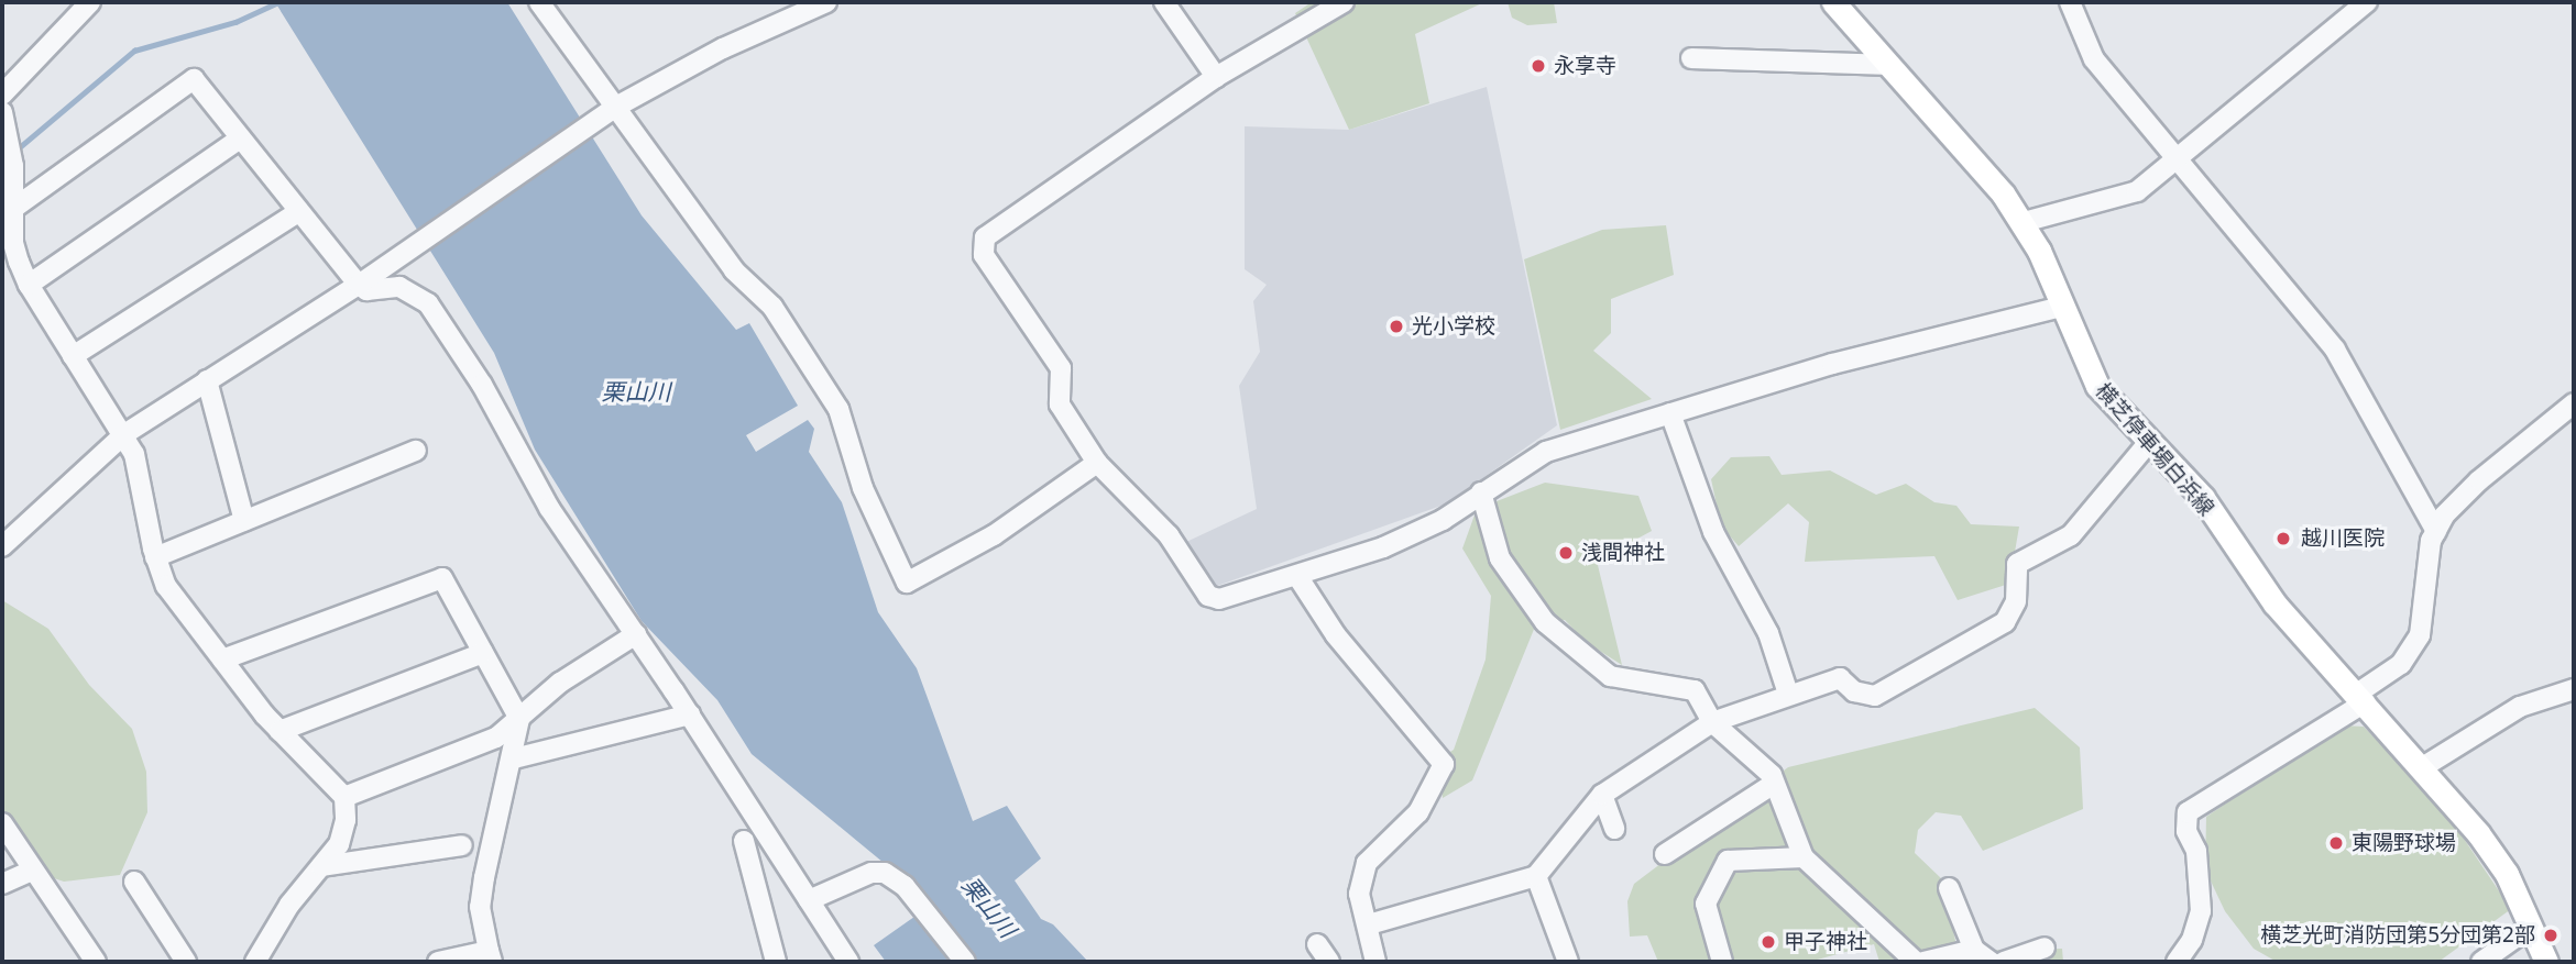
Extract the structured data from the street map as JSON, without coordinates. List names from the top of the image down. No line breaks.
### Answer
{"streets":{"main road":["横芝停車場白浜線"]},"water":["栗山川"],"places":["永享寺","光小学校","越川医院","浅間神社","東陽野球場","横芝光町消防団第5分団第2部","甲子神社"]}
